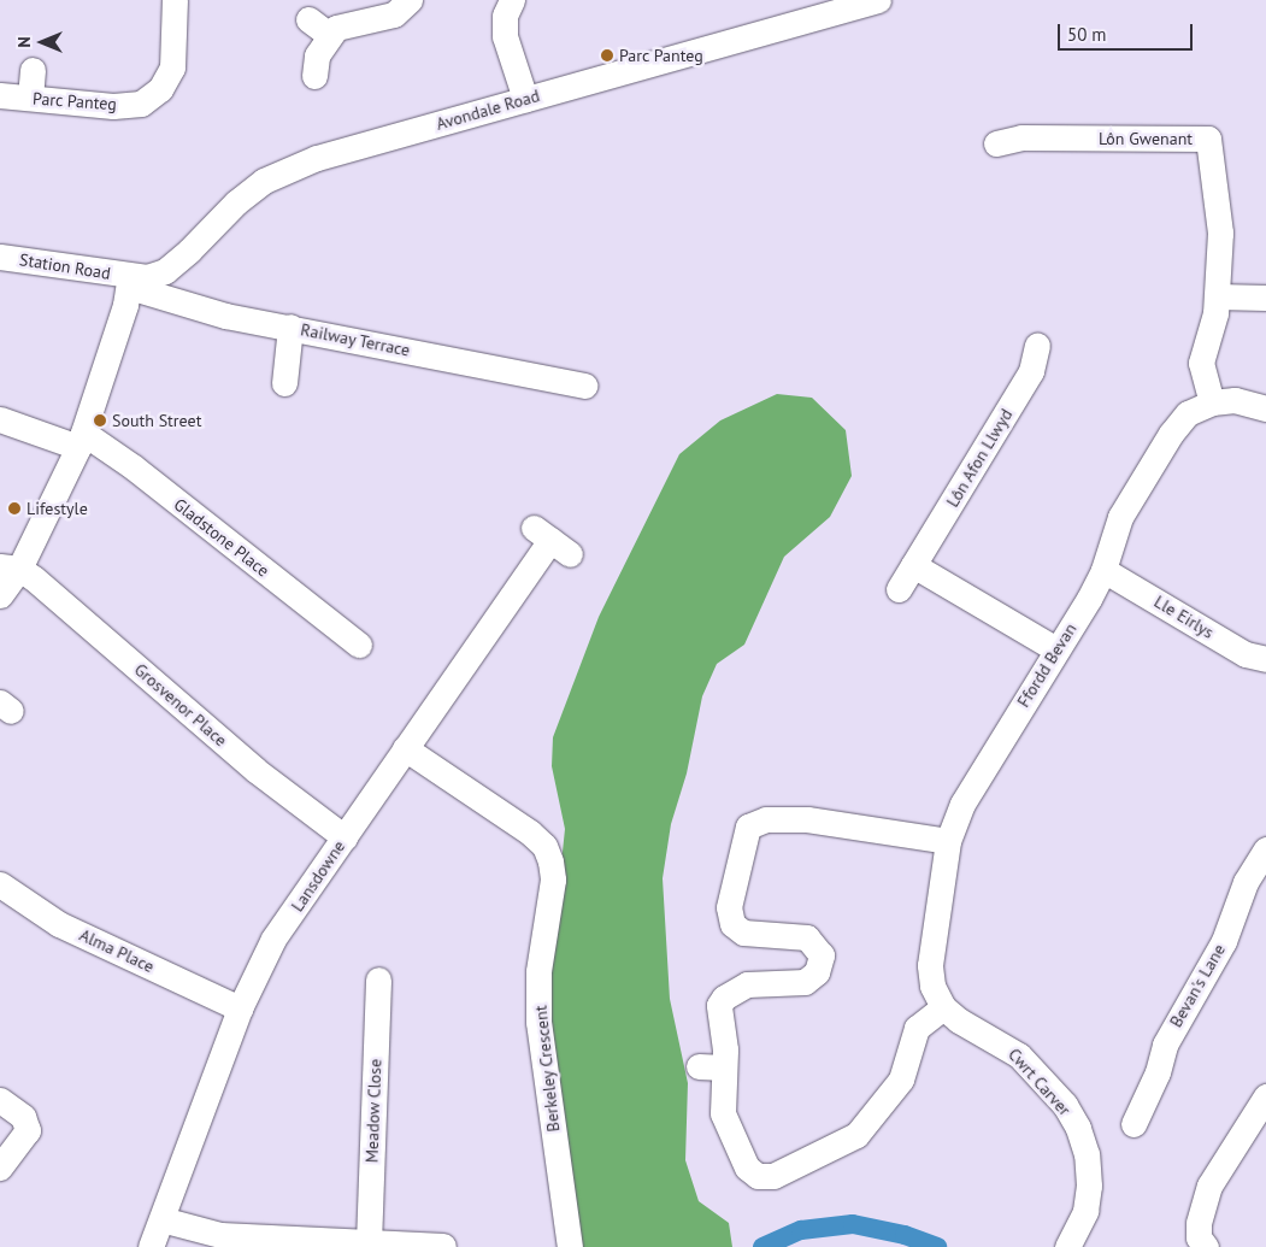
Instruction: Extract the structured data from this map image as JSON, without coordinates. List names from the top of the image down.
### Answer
{
  "streets": {
    "street": [
      "Parc Panteg",
      "Avondale Road",
      "Lôn Gwenant",
      "Station Road",
      "Railway Terrace",
      "Lôn Afon Llwyd",
      "Gladstone Place",
      "Lle Eirlys",
      "Ffordd Bevan",
      "Grosvenor Place",
      "Lansdowne",
      "Alma Place",
      "Bevan's Lane",
      "Berkeley Crescent",
      "Cwrt Carver",
      "Meadow Close"
    ]
  },
  "crossings": [
    ["Avondale Road", "Station Road"],
    ["Avondale Road", "Railway Terrace"],
    ["Lôn Gwenant", "Ffordd Bevan"],
    ["Station Road", "Railway Terrace"],
    ["Lle Eirlys", "Ffordd Bevan"],
    ["Ffordd Bevan", "Cwrt Carver"],
    ["Grosvenor Place", "Lansdowne"],
    ["Lansdowne", "Alma Place"],
    ["Lansdowne", "Berkeley Crescent"]
  ],
  "places": ["Parc Panteg", "South Street", "Lifestyle"],
  "scale_bar": "50 m",
  "north": "left"
}
